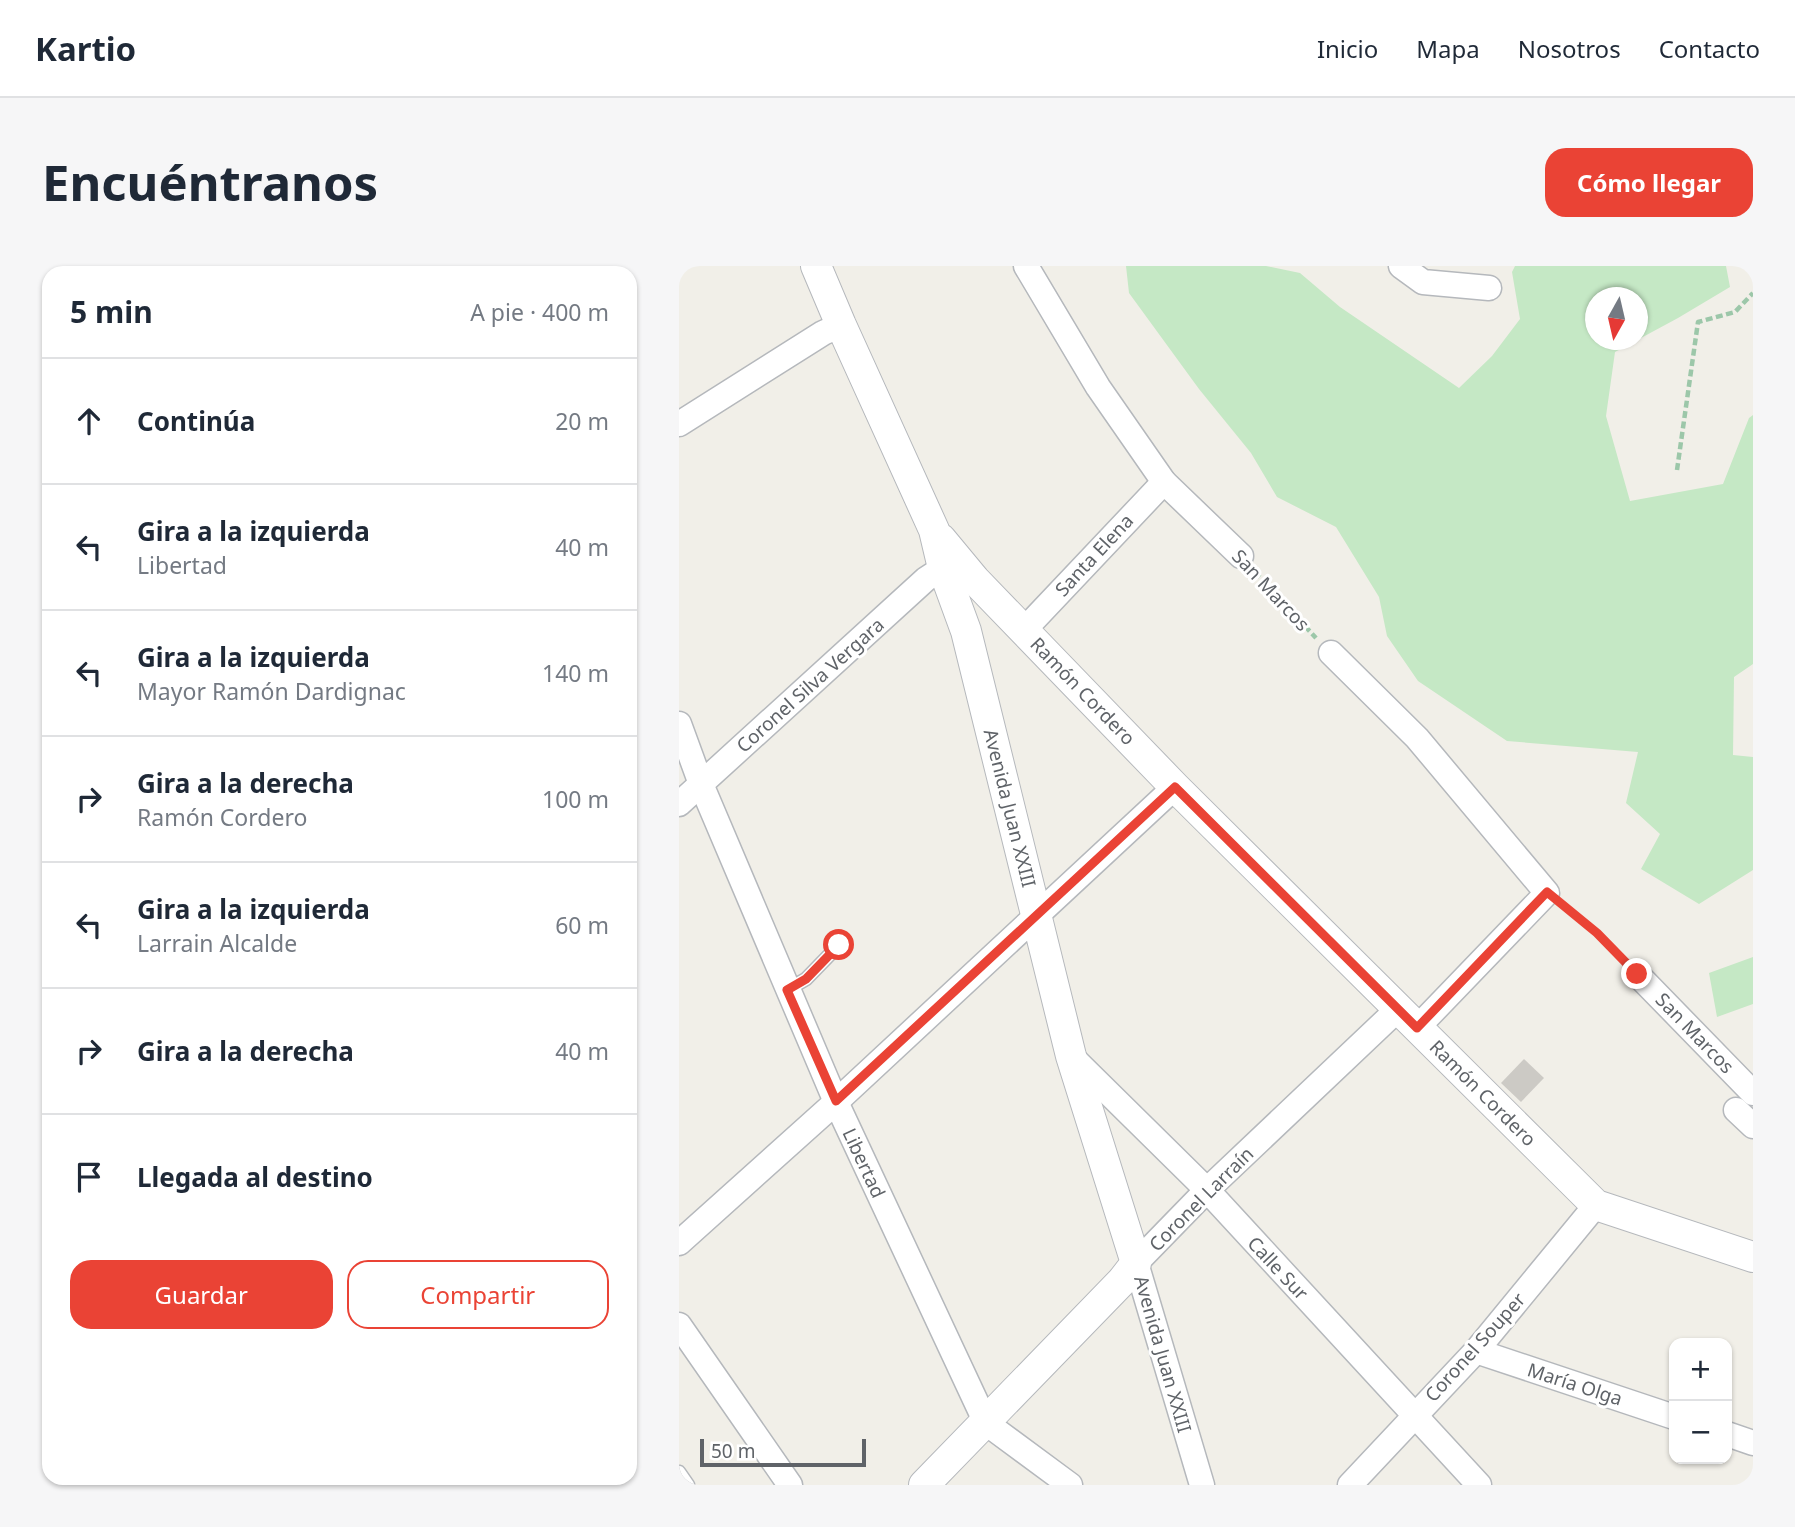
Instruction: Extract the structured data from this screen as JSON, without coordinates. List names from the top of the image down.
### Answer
{
  "streets": {
    "street": [
      "Santa Elena",
      "San Marcos",
      "Coronel Silva Vergara",
      "Ramón Cordero",
      "Avenida Juan XXIII",
      "Libertad",
      "Coronel Larraín",
      "Calle Sur",
      "Coronel Souper",
      "María Olga"
    ]
  },
  "crossings": [
    ["Santa Elena", "San Marcos"],
    ["Santa Elena", "Ramón Cordero"],
    ["Coronel Silva Vergara", "Avenida Juan XXIII"],
    ["Coronel Silva Vergara", "Libertad"],
    ["Ramón Cordero", "Avenida Juan XXIII"],
    ["Ramón Cordero", "Coronel Larraín"],
    ["Ramón Cordero", "Coronel Souper"],
    ["Avenida Juan XXIII", "Coronel Larraín"],
    ["Avenida Juan XXIII", "Calle Sur"],
    ["Libertad", "Coronel Larraín"],
    ["Coronel Larraín", "Calle Sur"],
    ["Calle Sur", "Coronel Souper"],
    ["Coronel Souper", "María Olga"]
  ],
  "scale_bar": "50 m",
  "north": "bottom",
  "page": {
    "header": "Kartio",
    "nav": [
      "Inicio",
      "Mapa",
      "Nosotros",
      "Contacto"
    ],
    "buttons": [
      "Cómo llegar",
      ["Guardar", "Compartir"]
    ],
    "title": "Encuéntranos",
    "heading": ["5 min", "A pie · 400 m"],
    "list": [
      ["Continúa", "20 m"],
      ["Gira a la izquierda", "Libertad", "40 m"],
      ["Gira a la izquierda", "Mayor Ramón Dardignac", "140 m"],
      ["Gira a la derecha", "Ramón Cordero", "100 m"],
      ["Gira a la izquierda", "Larrain Alcalde", "60 m"],
      ["Gira a la derecha", "40 m"],
      "Llegada al destino"
    ],
    "map_buttons": ["+", "−"],
    "scale": "50 m"
  }
}
